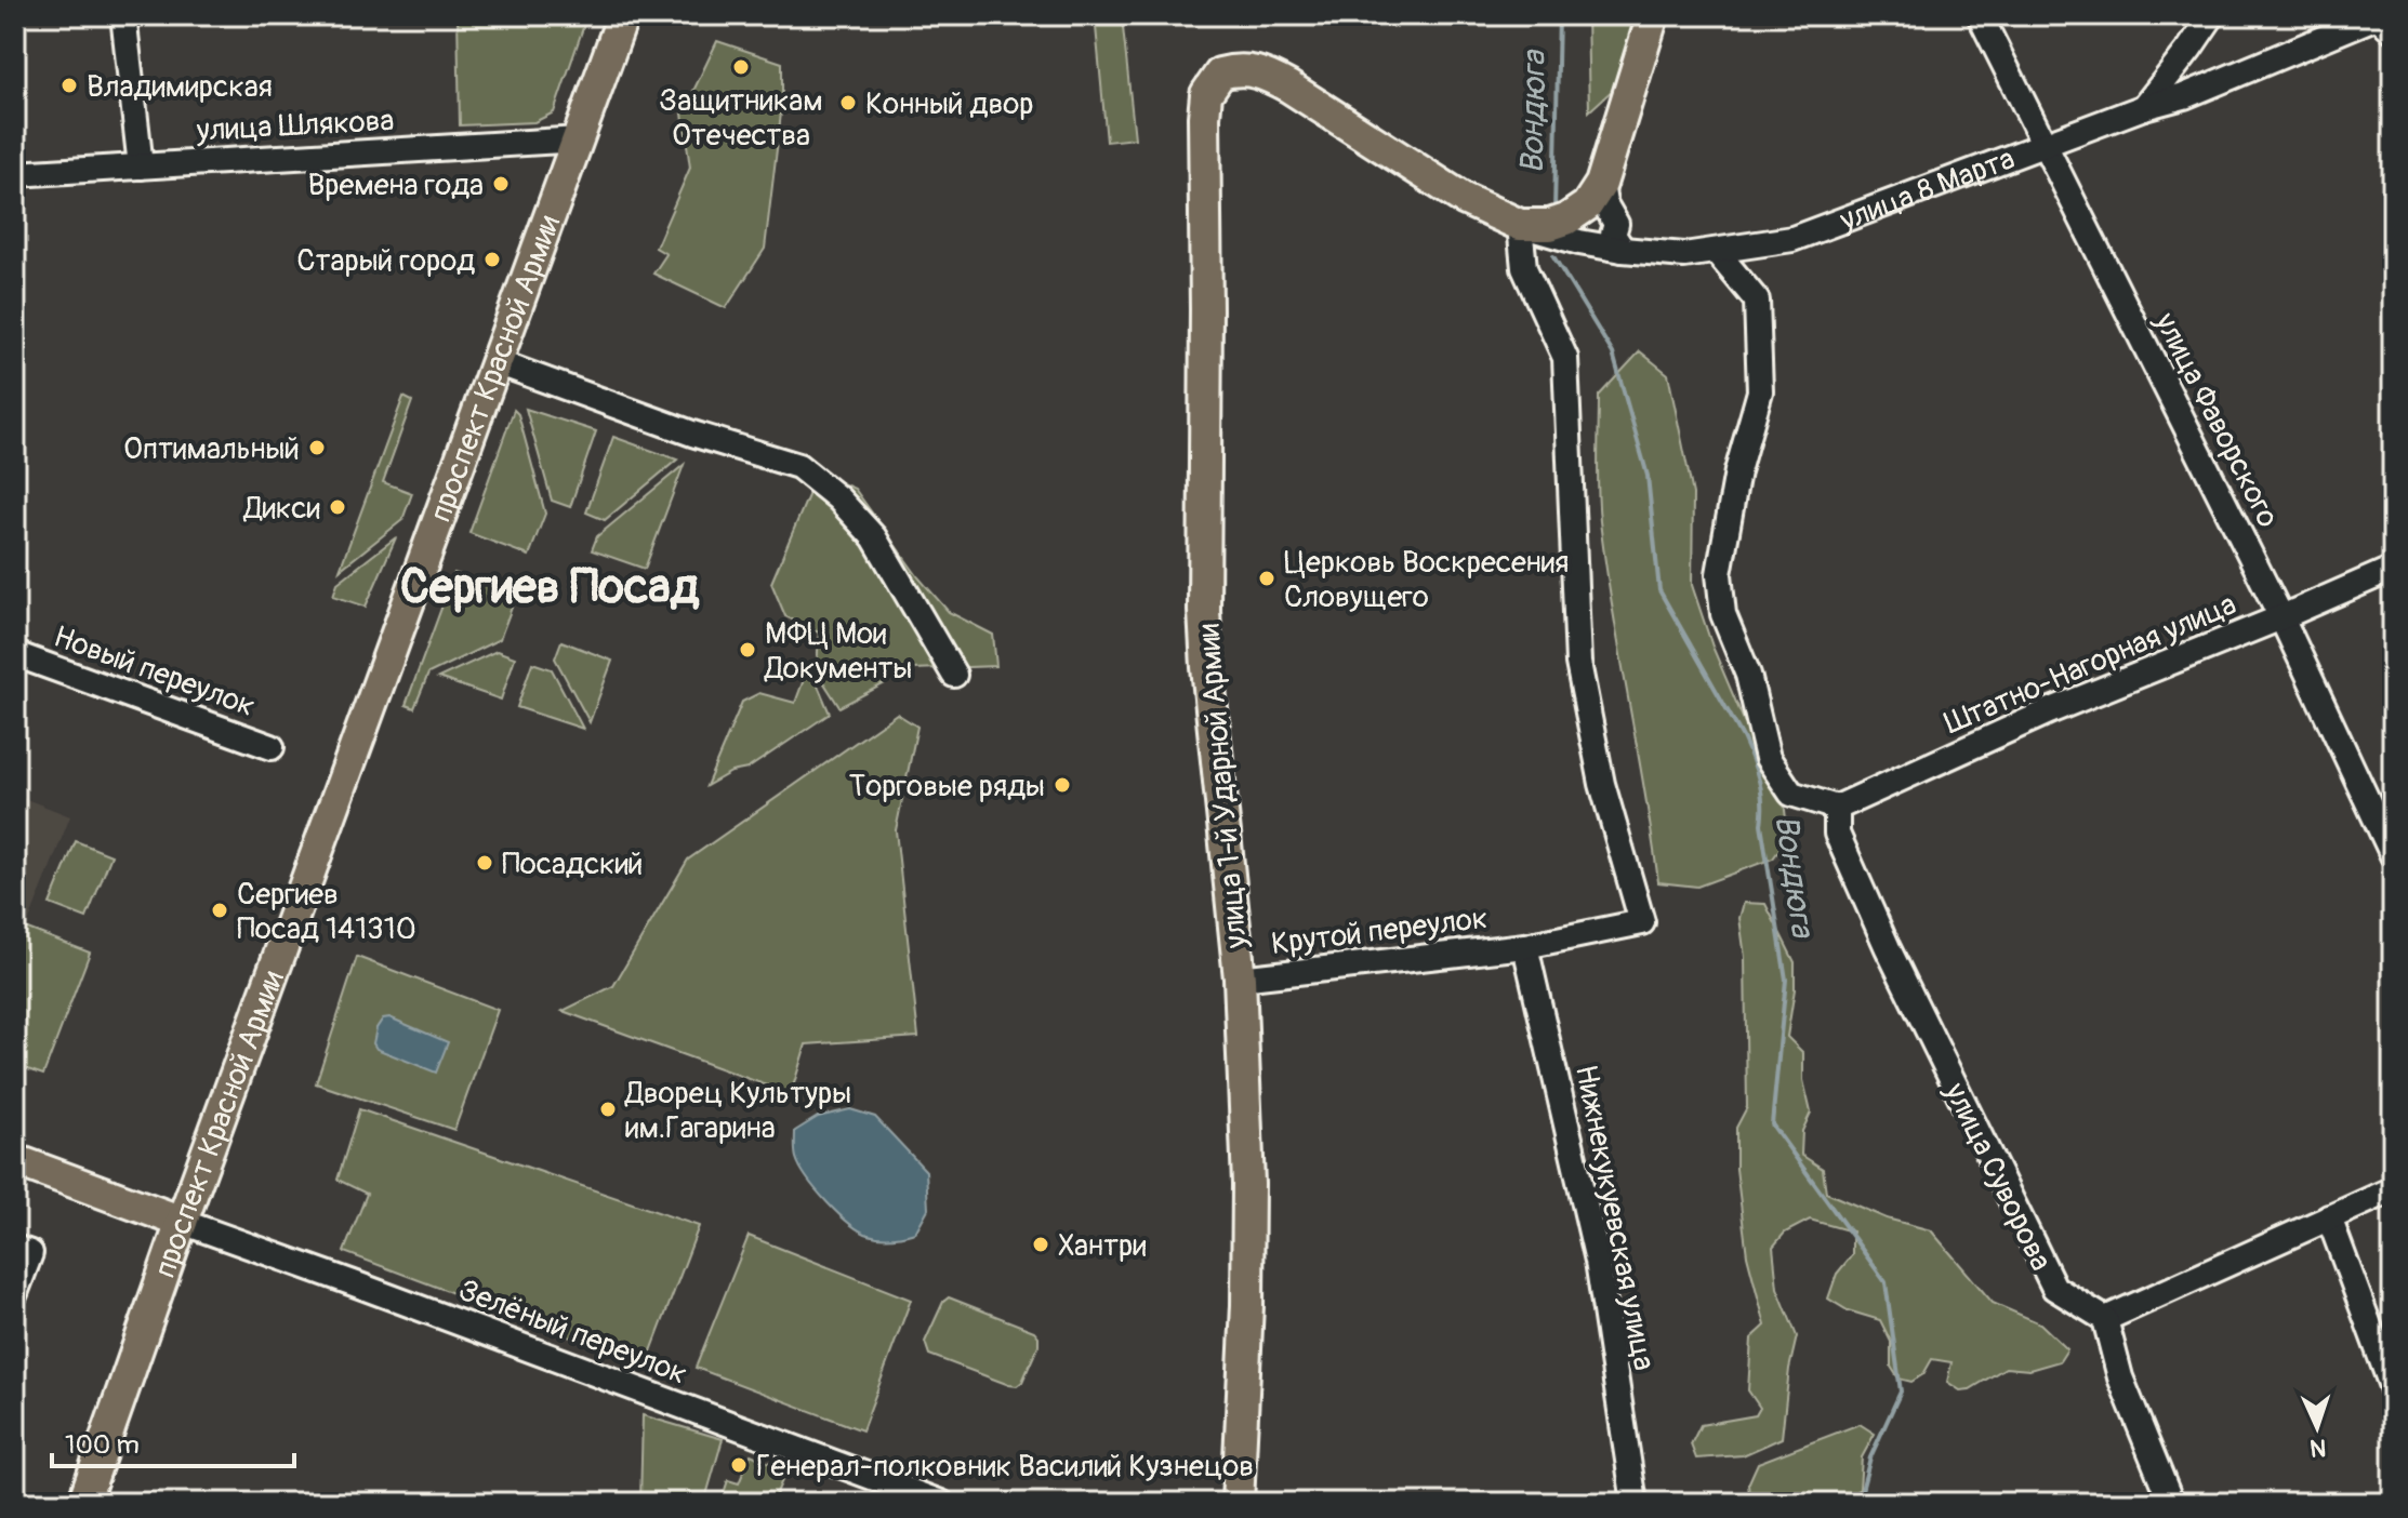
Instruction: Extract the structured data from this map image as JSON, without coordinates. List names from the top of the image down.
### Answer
{
  "streets": {
    "main road": ["улица 8 Марта", "проспект Красной Армии", "улица 1-й Ударной Армии"],
    "street": [
      "улица Шлякова",
      "улица Фаворского",
      "Штатно-Нагорная улица",
      "Новый переулок",
      "Крутой переулок",
      "улица Суворова",
      "Нижнекукуевская улица",
      "Зелёный переулок"
    ]
  },
  "crossings": [
    ["улица Шлякова", "проспект Красной Армии"],
    ["улица 8 Марта", "улица Фаворского"],
    ["улица 8 Марта", "улица 1-й Ударной Армии"],
    ["улица 8 Марта", "Крутой переулок"],
    ["проспект Красной Армии", "Зелёный переулок"],
    ["улица Фаворского", "Штатно-Нагорная улица"],
    ["Штатно-Нагорная улица", "улица Суворова"],
    ["улица 1-й Ударной Армии", "Крутой переулок"],
    ["Крутой переулок", "Нижнекукуевская улица"]
  ],
  "districts": ["Сергиев Посад"],
  "water": ["Вондюга"],
  "places": [
    "Защитникам Отечества",
    "Владимирская",
    "Конный двор",
    "Времена года",
    "Старый город",
    "Оптимальный",
    "Дикси",
    "Церковь Воскресения Словущего",
    "МФЦ Мои Документы",
    "Торговые ряды",
    "Посадский",
    "Сергиев Посад 141310",
    "Дворец Культуры им.Гагарина",
    "Хантри",
    "Генерал-полковник Василий Кузнецов"
  ],
  "scale_bar": "100 m",
  "north": "bottom"
}
